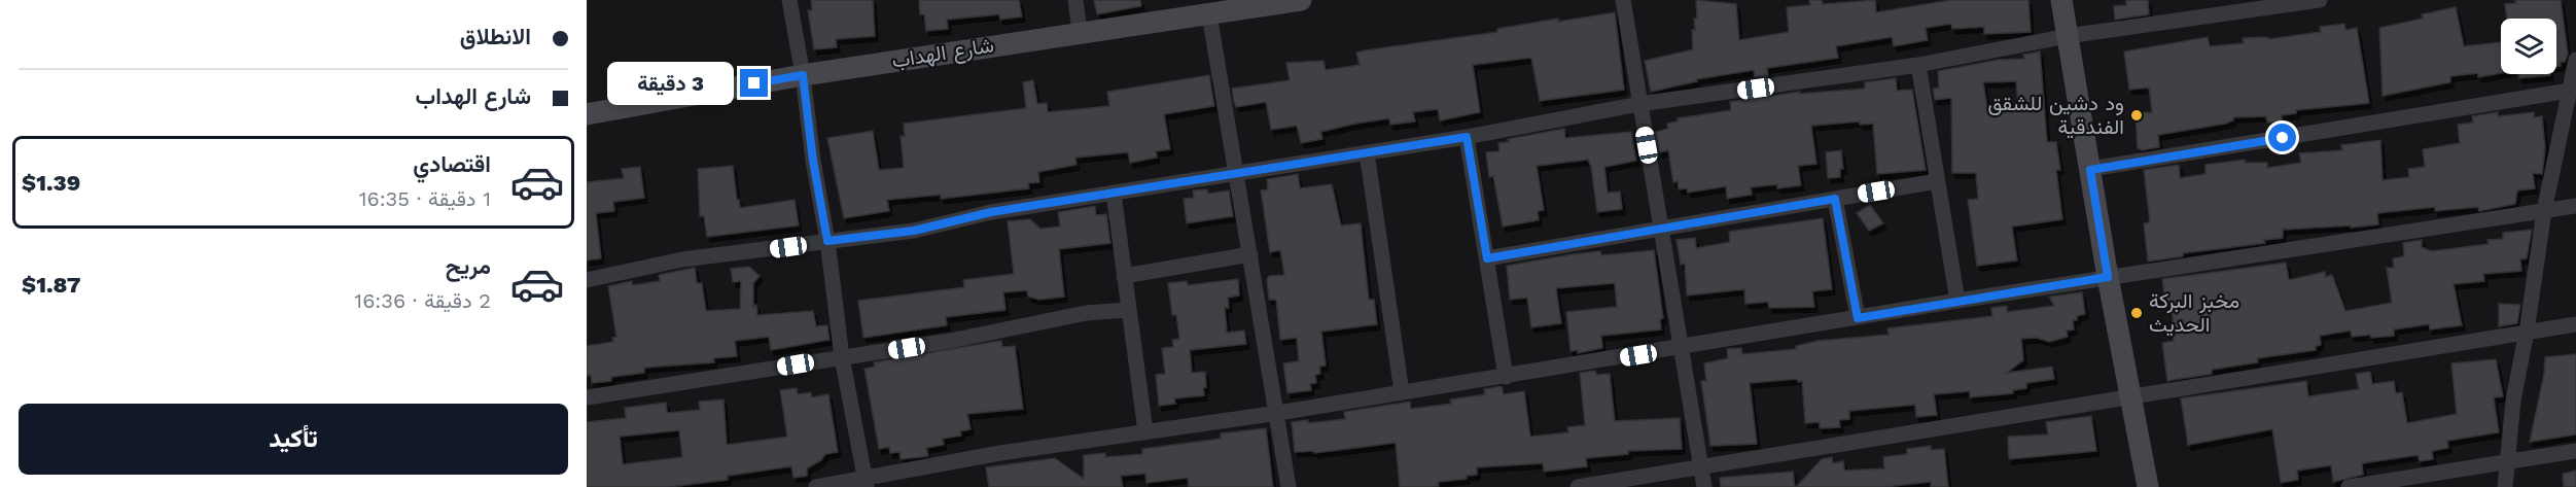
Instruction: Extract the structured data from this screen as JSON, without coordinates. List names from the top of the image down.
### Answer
{
  "streets": {
    "street": ["شارع الهداب"]
  },
  "places": ["ود دشين للشقق الفندقية", "مخبز البركة الحديث"],
  "page": {
    "banner": ["الانطلاق", "شارع الهداب"],
    "bubble": "3 دقيقة",
    "list": [
      {
        "name": "اقتصادي",
        "note": "1 دقيقة · 16:35",
        "value": "$1.39"
      },
      {
        "name": "مريح",
        "note": "2 دقيقة · 16:36",
        "value": "$1.87"
      }
    ],
    "buttons": "تأكيد"
  }
}
